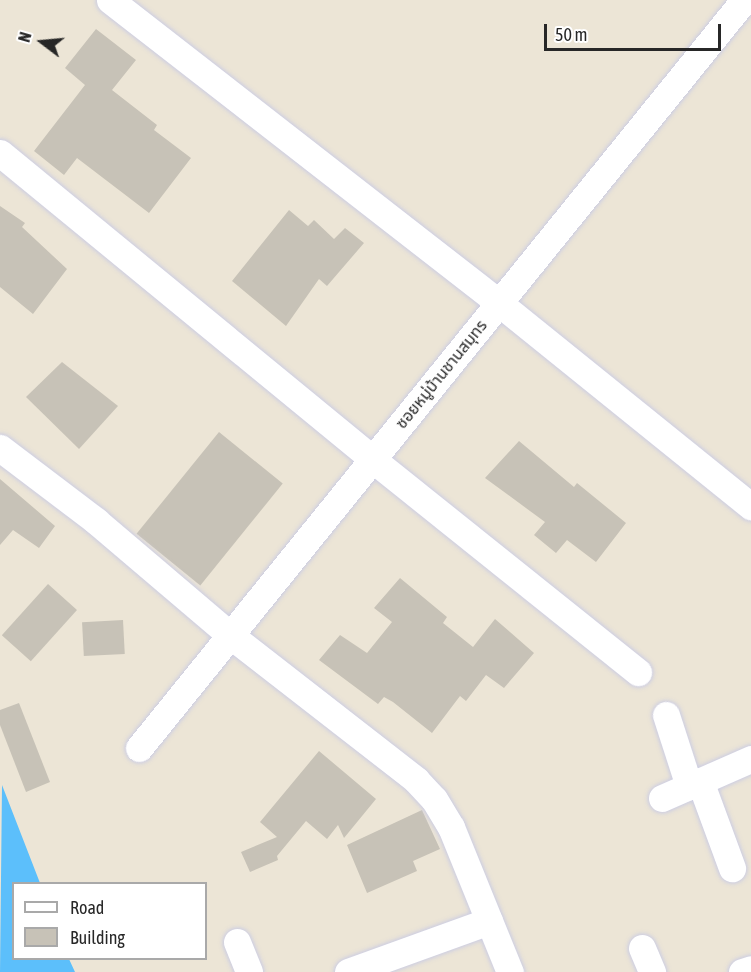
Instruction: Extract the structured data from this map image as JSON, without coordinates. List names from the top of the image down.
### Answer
{
  "streets": {
    "street": ["ซอยหมู่บ้านชานสมุทร"]
  },
  "legend": ["Road", "Building"],
  "scale_bar": "50 m",
  "north": "left"
}
